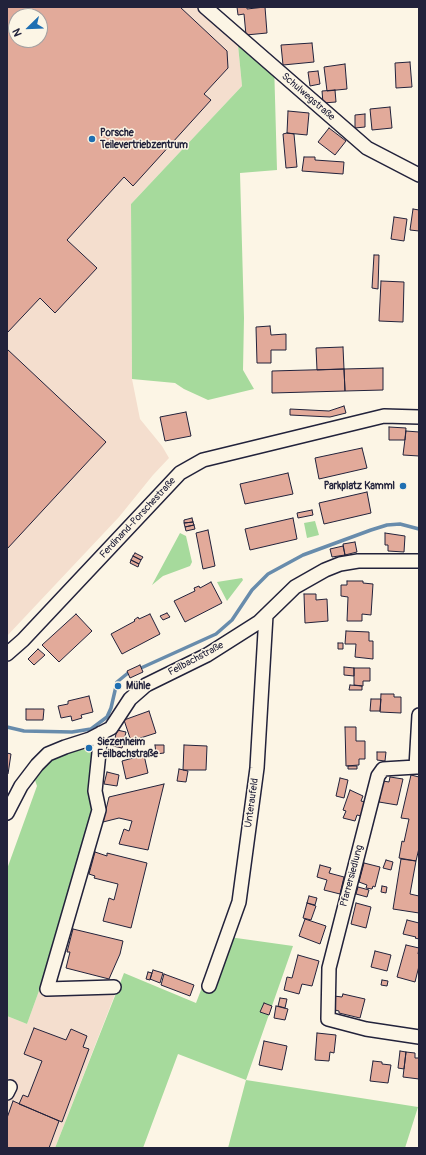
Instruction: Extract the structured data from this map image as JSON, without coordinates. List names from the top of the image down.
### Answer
{
  "streets": {
    "street": [
      "Schulwegstraße",
      "Ferdinand-Porschestraße",
      "Feilbachstraße",
      "Unteraufeld",
      "Pfarrersiedlung"
    ]
  },
  "crossings": [
    ["Feilbachstraße", "Unteraufeld"]
  ],
  "places": [
    "Porsche Teilevertriebzentrum",
    "Parkplatz Kamml",
    "Mühle",
    "Siezenheim Feilbachstraße"
  ],
  "north": "bottom left"
}
